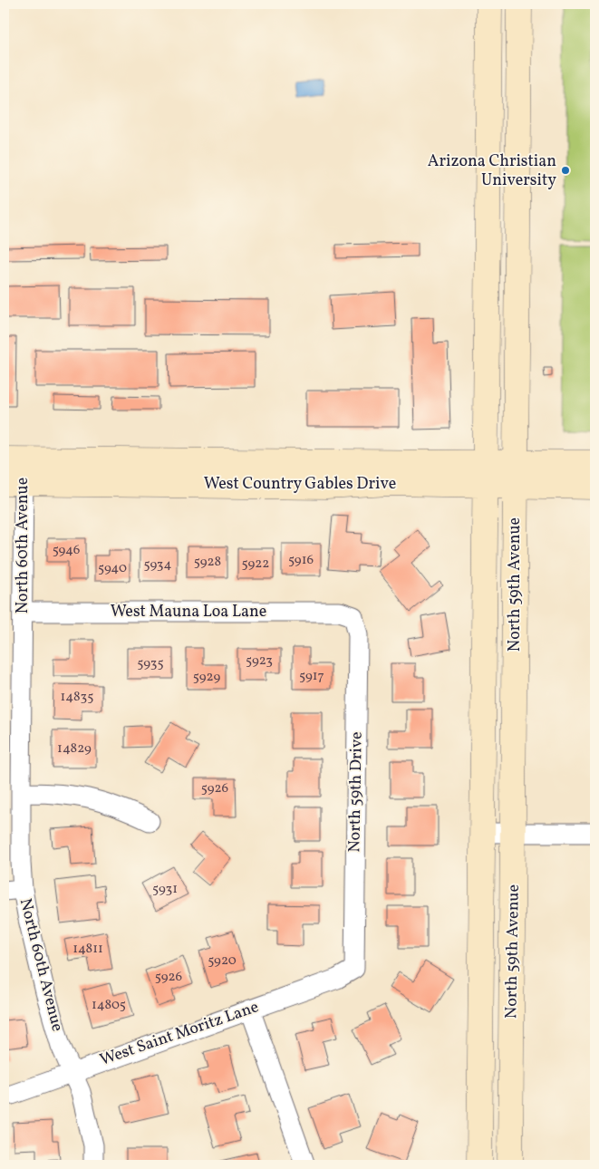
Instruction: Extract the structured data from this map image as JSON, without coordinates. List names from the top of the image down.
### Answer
{
  "streets": {
    "main road": ["West Country Gables Drive", "North 59th Avenue"],
    "street": [
      "North 60th Avenue",
      "West Mauna Loa Lane",
      "North 59th Drive",
      "West Saint Moritz Lane"
    ]
  },
  "crossings": [
    ["West Country Gables Drive", "North 60th Avenue"],
    ["West Country Gables Drive", "North 59th Avenue"],
    ["North 60th Avenue", "West Mauna Loa Lane"],
    ["North 60th Avenue", "West Saint Moritz Lane"],
    ["West Mauna Loa Lane", "North 59th Drive"],
    ["North 59th Drive", "West Saint Moritz Lane"]
  ],
  "places": ["Arizona Christian University"],
  "house_numbers": [
    "5946",
    "5916",
    "5928",
    "5922",
    "5934",
    "5940",
    "5923",
    "5935",
    "5917",
    "5929",
    "14835",
    "14829",
    "5926",
    "5931",
    "14811",
    "5920",
    "5926",
    "14805"
  ]
}
